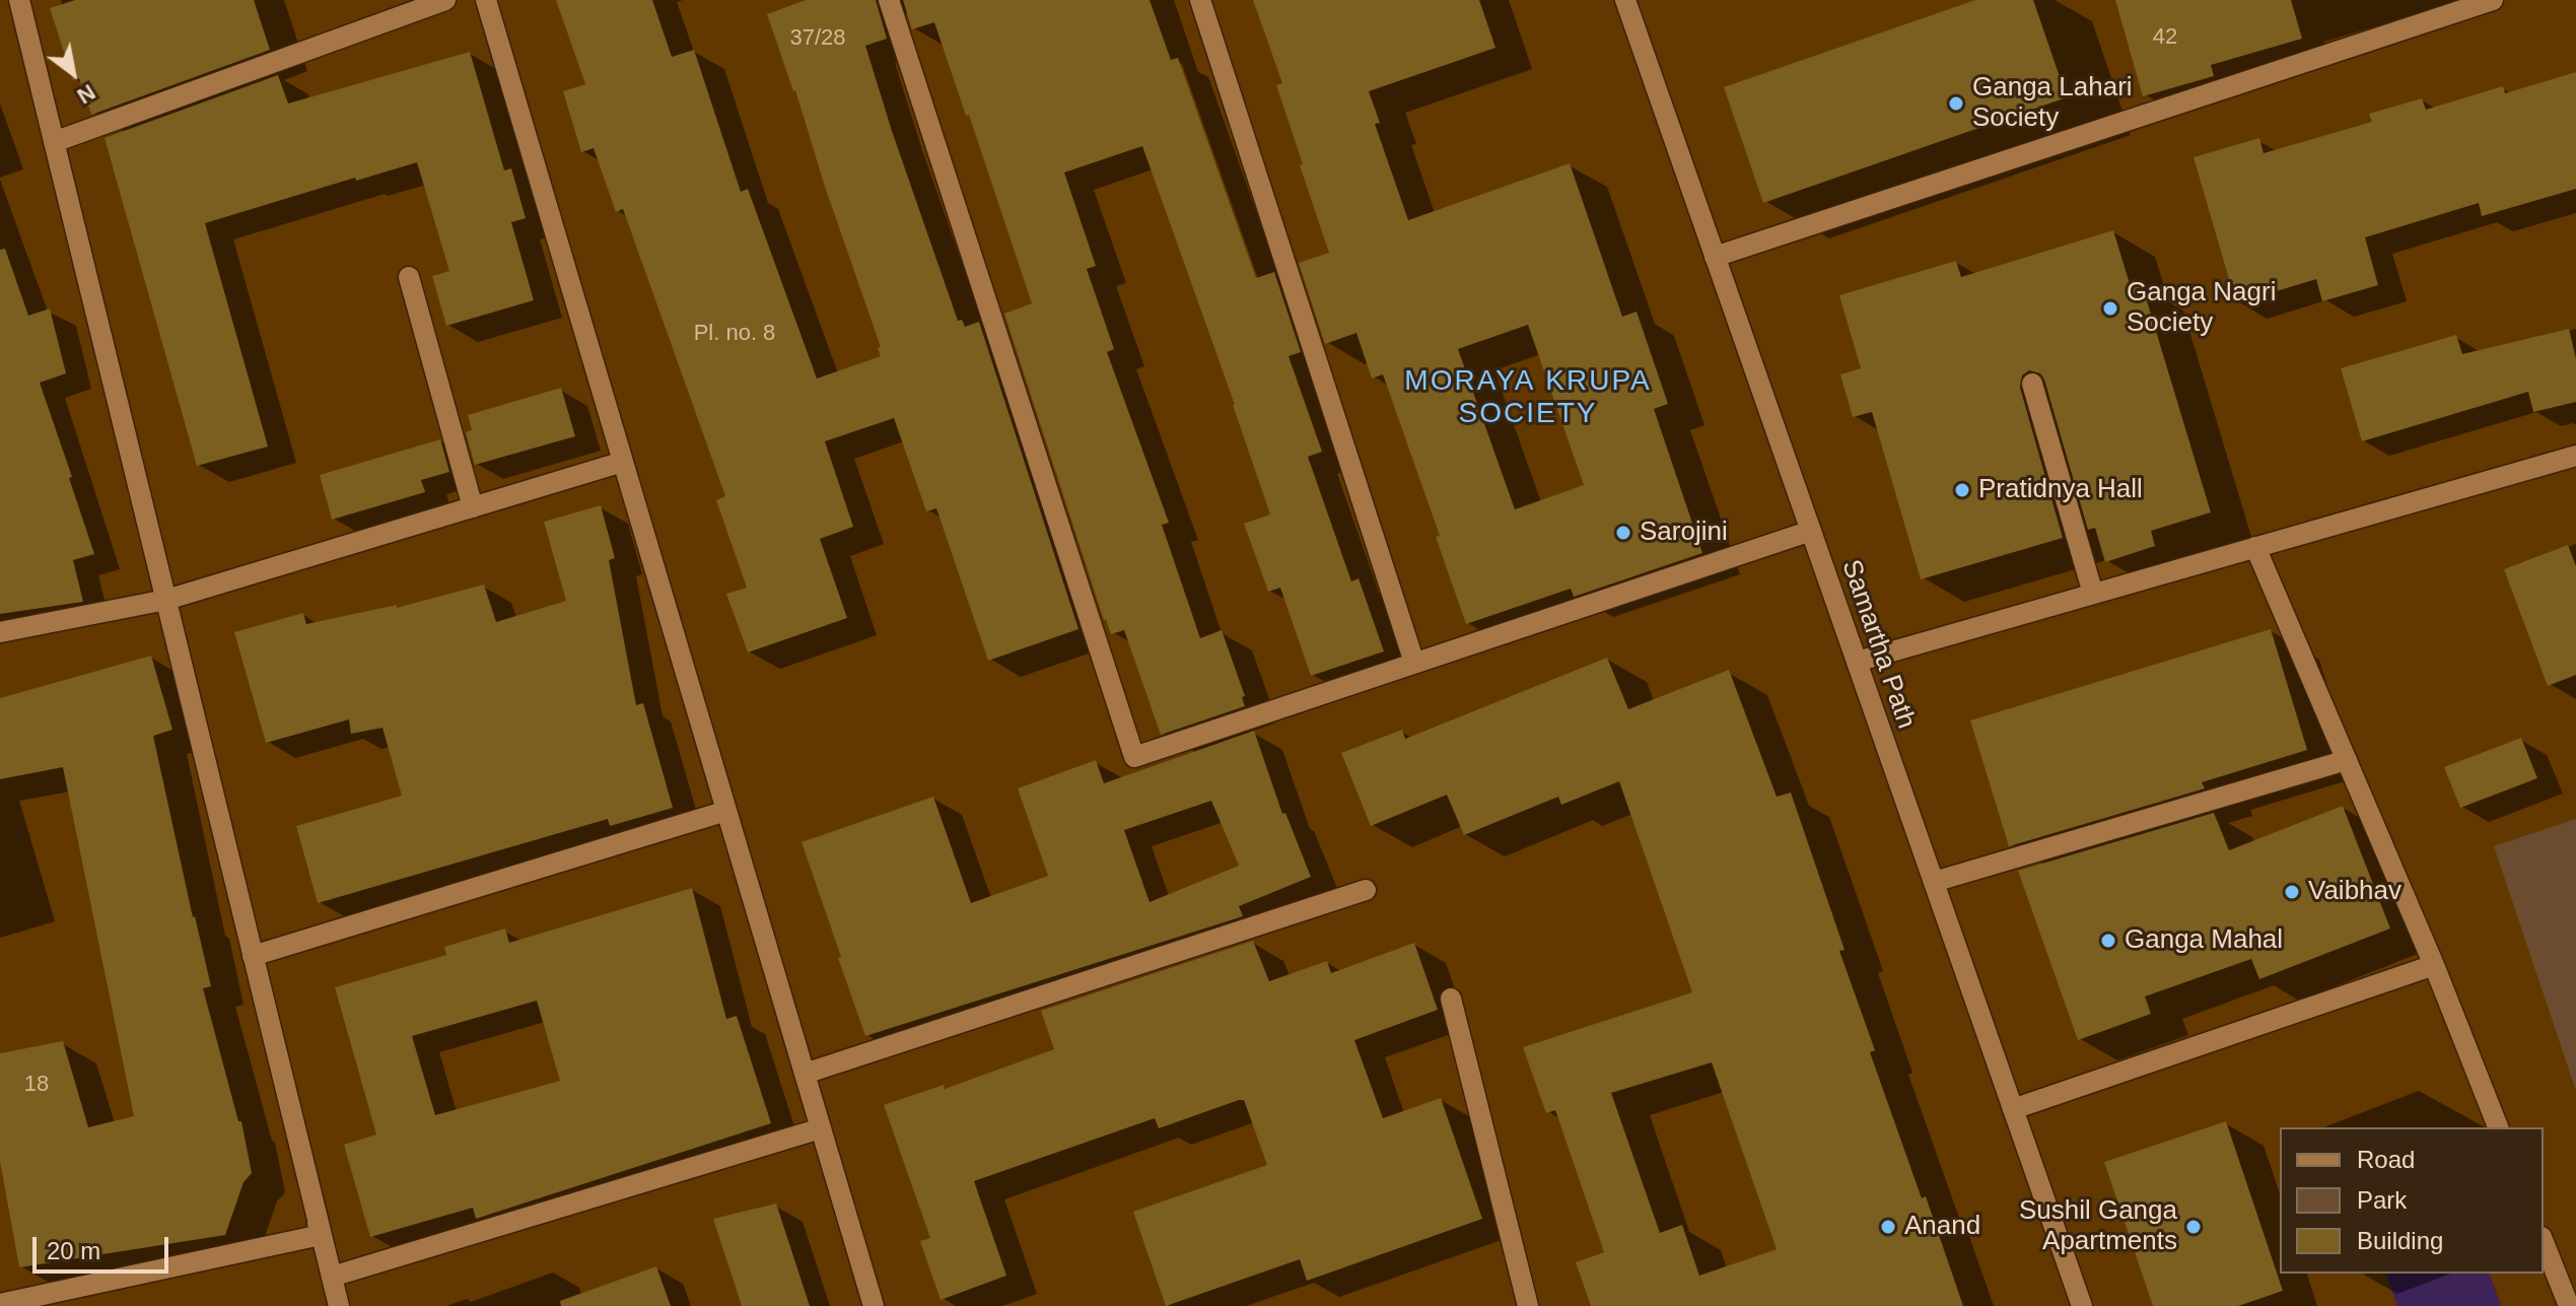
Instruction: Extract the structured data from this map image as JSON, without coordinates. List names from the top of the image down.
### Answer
{
  "streets": {
    "street": ["Samartha Path"]
  },
  "districts": ["MORAYA KRUPA SOCIETY"],
  "places": [
    "Ganga Lahari Society",
    "Ganga Nagri Society",
    "Pratidnya Hall",
    "Sarojini",
    "Vaibhav",
    "Ganga Mahal",
    "Anand",
    "Sushil Ganga Apartments"
  ],
  "house_numbers": [
    "42",
    "37/28",
    "Pl. no. 8",
    "18"
  ],
  "legend": ["Road", "Park", "Building"],
  "scale_bar": "20 m",
  "north": "bottom right"
}
